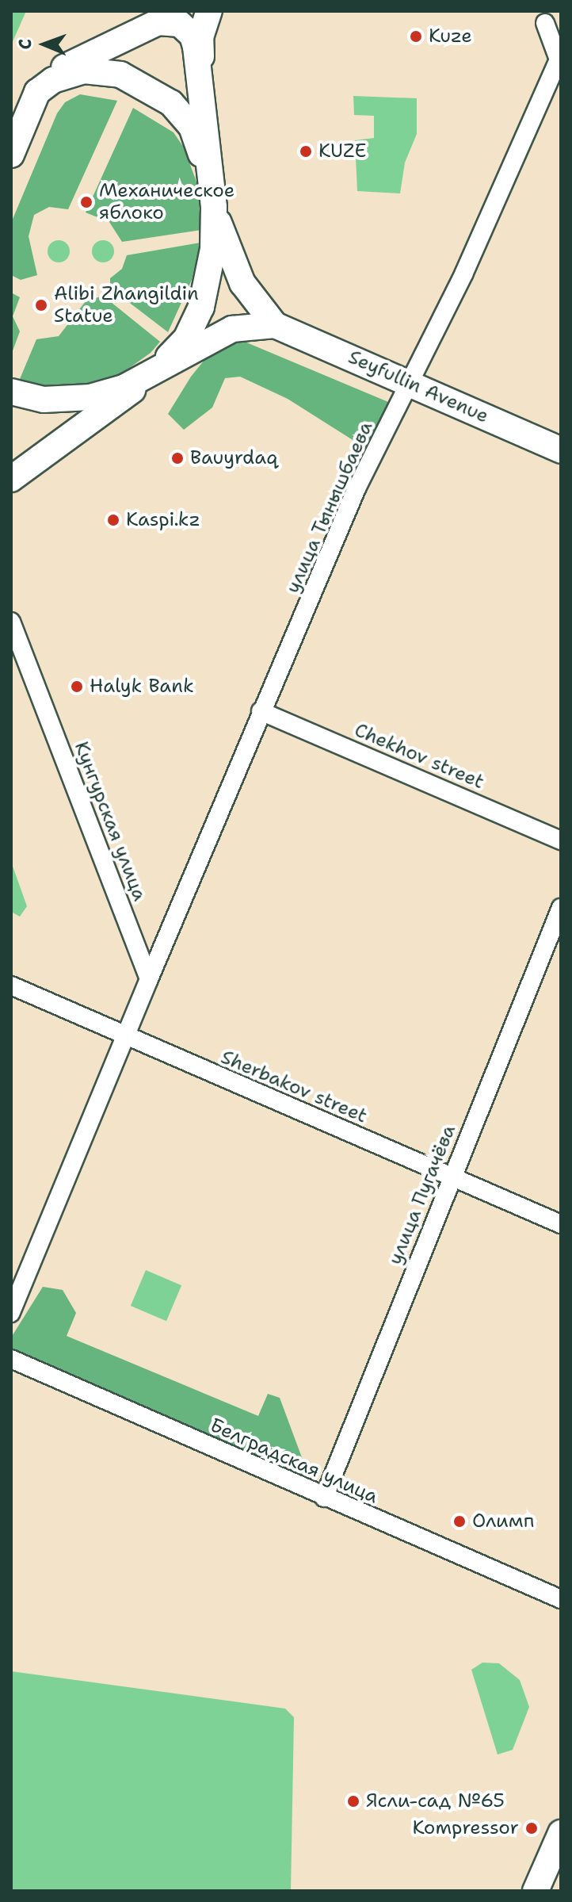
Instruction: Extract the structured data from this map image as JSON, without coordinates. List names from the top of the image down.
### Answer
{
  "streets": {
    "main road": ["Seyfullin Avenue"],
    "street": [
      "улица Тынышбаева",
      "Chekhov street",
      "Кунгурская улица",
      "Sherbakov street",
      "улица Пугачёва",
      "Белградская улица"
    ]
  },
  "crossings": [
    ["Seyfullin Avenue", "улица Тынышбаева"],
    ["улица Тынышбаева", "Chekhov street"],
    ["улица Тынышбаева", "Кунгурская улица"],
    ["Sherbakov street", "улица Пугачёва"],
    ["улица Пугачёва", "Белградская улица"]
  ],
  "places": [
    "Kuze",
    "KUZE",
    "Механическое яблоко",
    "Alibi Zhangildin Statue",
    "Bauyrdaq",
    "Kaspi.kz",
    "Halyk Bank",
    "Олимп",
    "Ясли-сад №65",
    "Kompressor"
  ],
  "north": "left"
}
